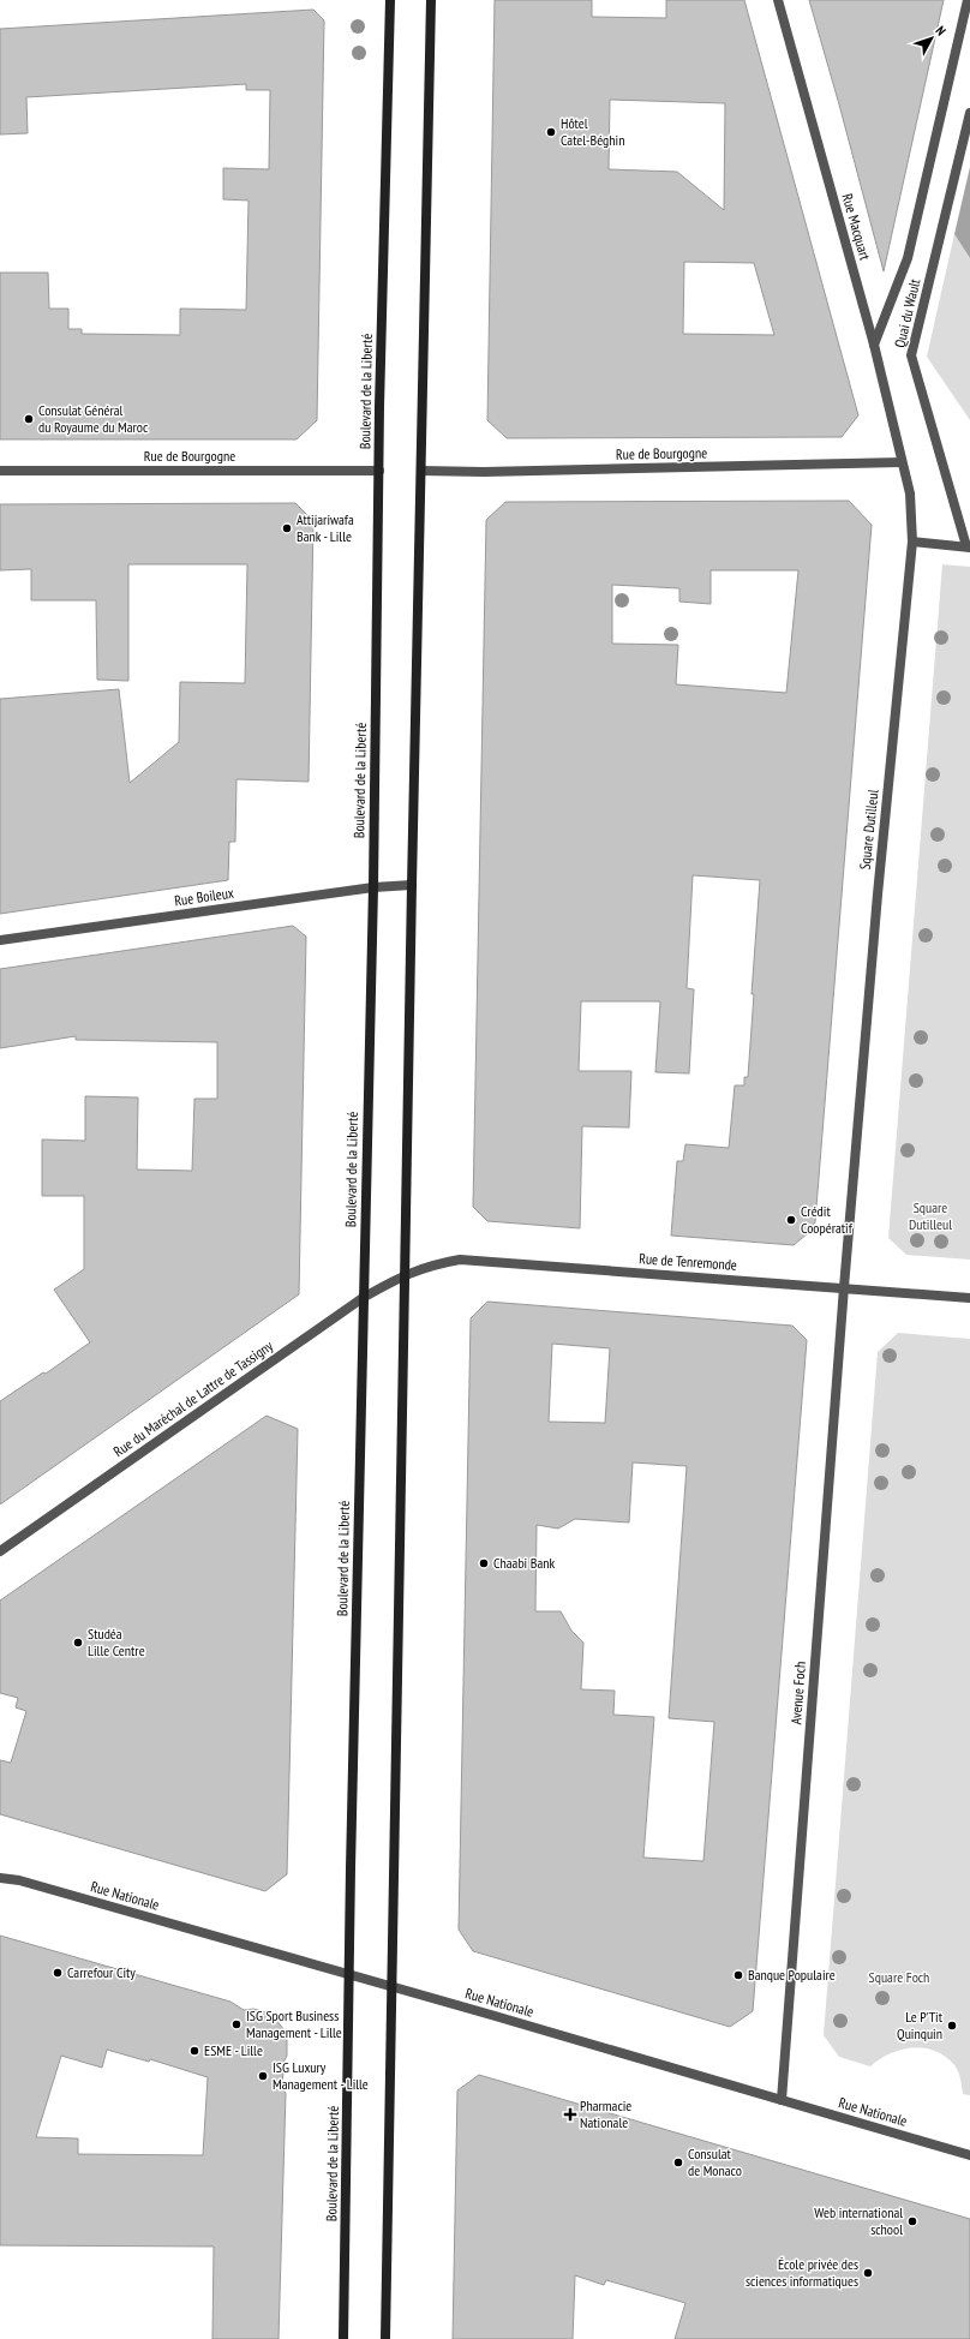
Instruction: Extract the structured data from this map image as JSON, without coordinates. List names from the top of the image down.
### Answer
{
  "streets": {
    "main road": ["Boulevard de la Liberté"],
    "street": [
      "Rue Macquart",
      "Quai du Wault",
      "Rue de Bourgogne",
      "Square Dutilleul",
      "Rue Boileux",
      "Rue de Tenremonde",
      "Rue du Maréchal de Lattre de Tassigny",
      "Avenue Foch",
      "Rue Nationale"
    ]
  },
  "crossings": [
    ["Rue Macquart", "Quai du Wault"],
    ["Rue Macquart", "Rue de Bourgogne"],
    ["Rue Macquart", "Square Dutilleul"],
    ["Quai du Wault", "Square Dutilleul"],
    ["Boulevard de la Liberté", "Rue de Bourgogne"],
    ["Boulevard de la Liberté", "Rue Boileux"],
    ["Boulevard de la Liberté", "Rue du Maréchal de Lattre de Tassigny"],
    ["Boulevard de la Liberté", "Rue Nationale"],
    ["Rue de Bourgogne", "Square Dutilleul"],
    ["Square Dutilleul", "Rue de Tenremonde"],
    ["Square Dutilleul", "Avenue Foch"],
    ["Rue de Tenremonde", "Rue du Maréchal de Lattre de Tassigny"],
    ["Rue de Tenremonde", "Avenue Foch"],
    ["Avenue Foch", "Rue Nationale"]
  ],
  "parks": ["Square Dutilleul", "Square Foch"],
  "places": {
    "other": [
      "Hôtel Catel-Béghin",
      "Consulat Général du Royaume du Maroc",
      "Attijariwafa Bank - Lille",
      "Crédit Coopératif",
      "Chaabi Bank",
      "Studéa Lille Centre",
      "Carrefour City",
      "Banque Populaire",
      "ISG Sport Business Management - Lille",
      "Le P'Tit Quinquin",
      "ESME - Lille",
      "ISG Luxury Management - Lille",
      "Consulat de Monaco",
      "Web international school",
      "École privée des sciences informatiques"
    ],
    "health": ["Pharmacie Nationale"]
  },
  "north": "top right"
}
